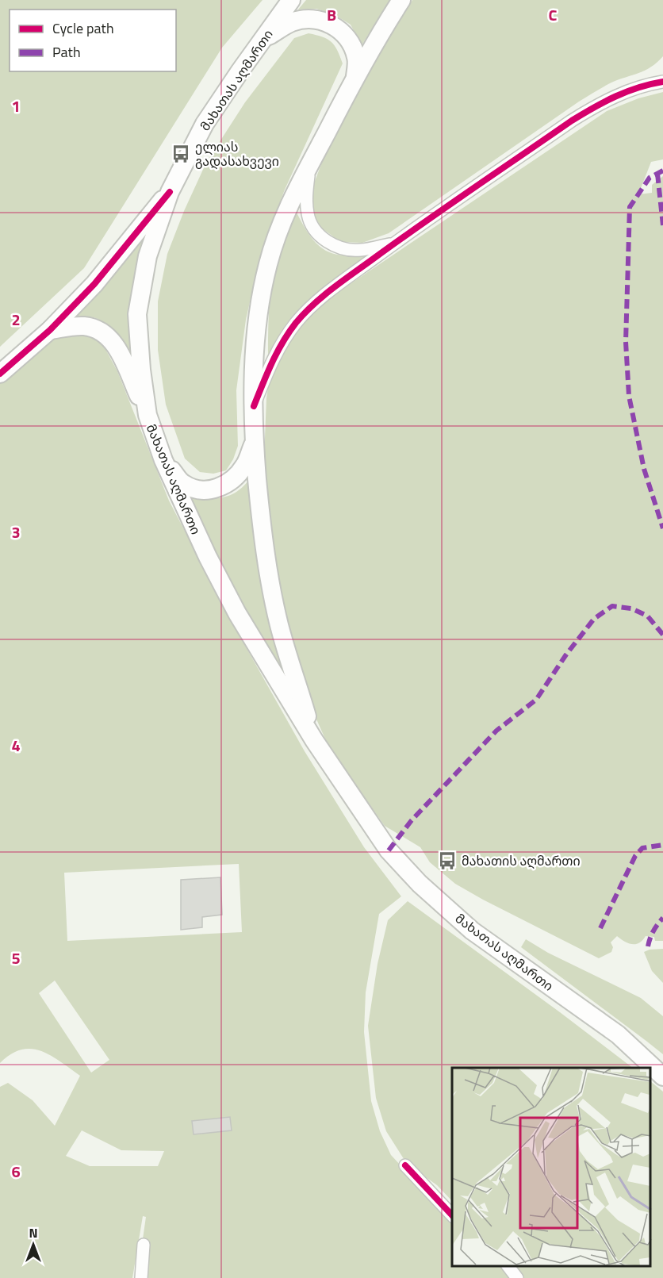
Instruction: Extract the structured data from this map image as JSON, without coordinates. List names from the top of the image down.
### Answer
{
  "streets": {
    "main road": ["მახათას აღმართი"]
  },
  "places": {
    "bus stop": ["ელიას გადასახვევი", "მახათის აღმართი"]
  },
  "legend": ["Cycle path", "Path"],
  "north": "top",
  "grid": {
    "columns": ["B", "C"],
    "rows": [
      "1",
      "2",
      "3",
      "4",
      "5",
      "6"
    ]
  }
}
